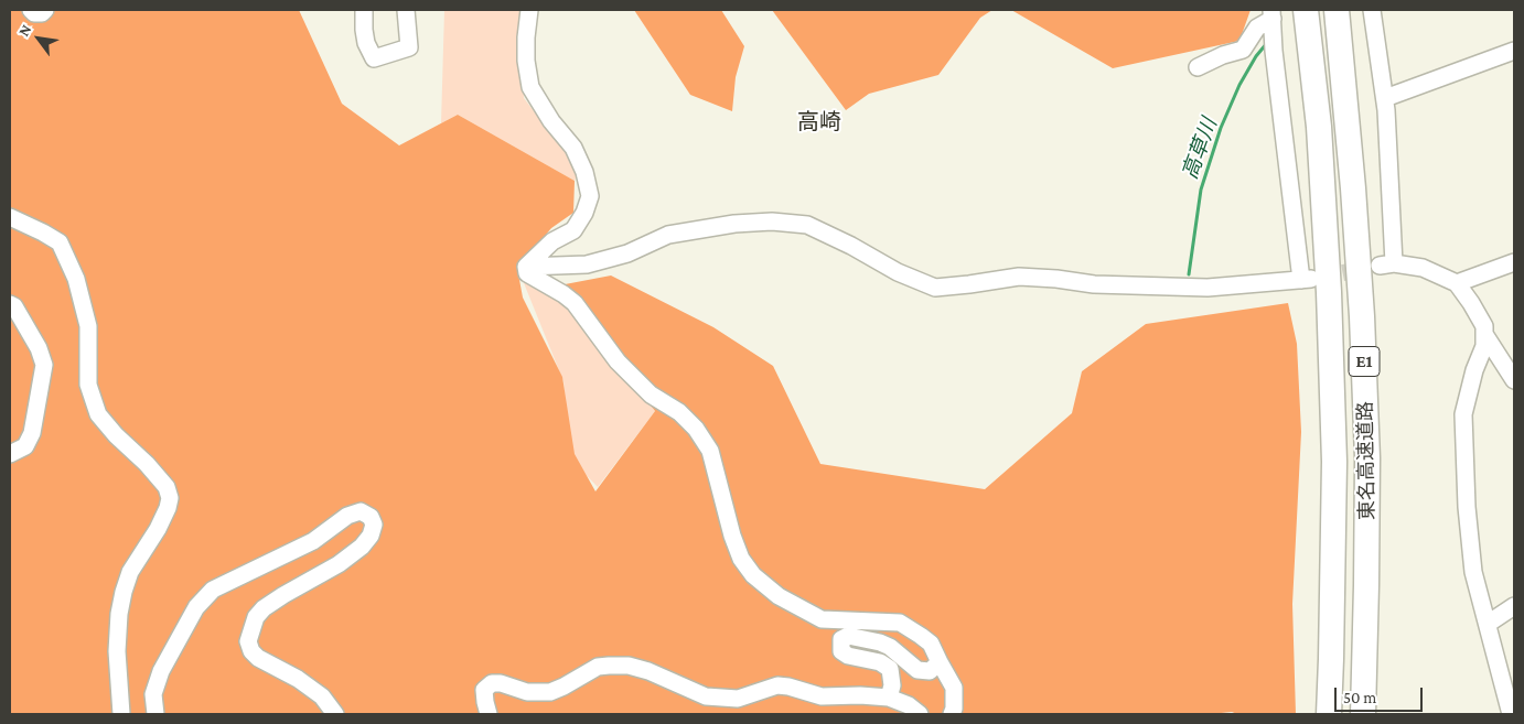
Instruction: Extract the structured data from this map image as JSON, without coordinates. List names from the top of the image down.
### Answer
{
  "streets": {
    "highway": ["E1", "東名高速道路"]
  },
  "districts": ["高崎"],
  "water": ["高草川"],
  "scale_bar": "50 m",
  "north": "top left"
}
